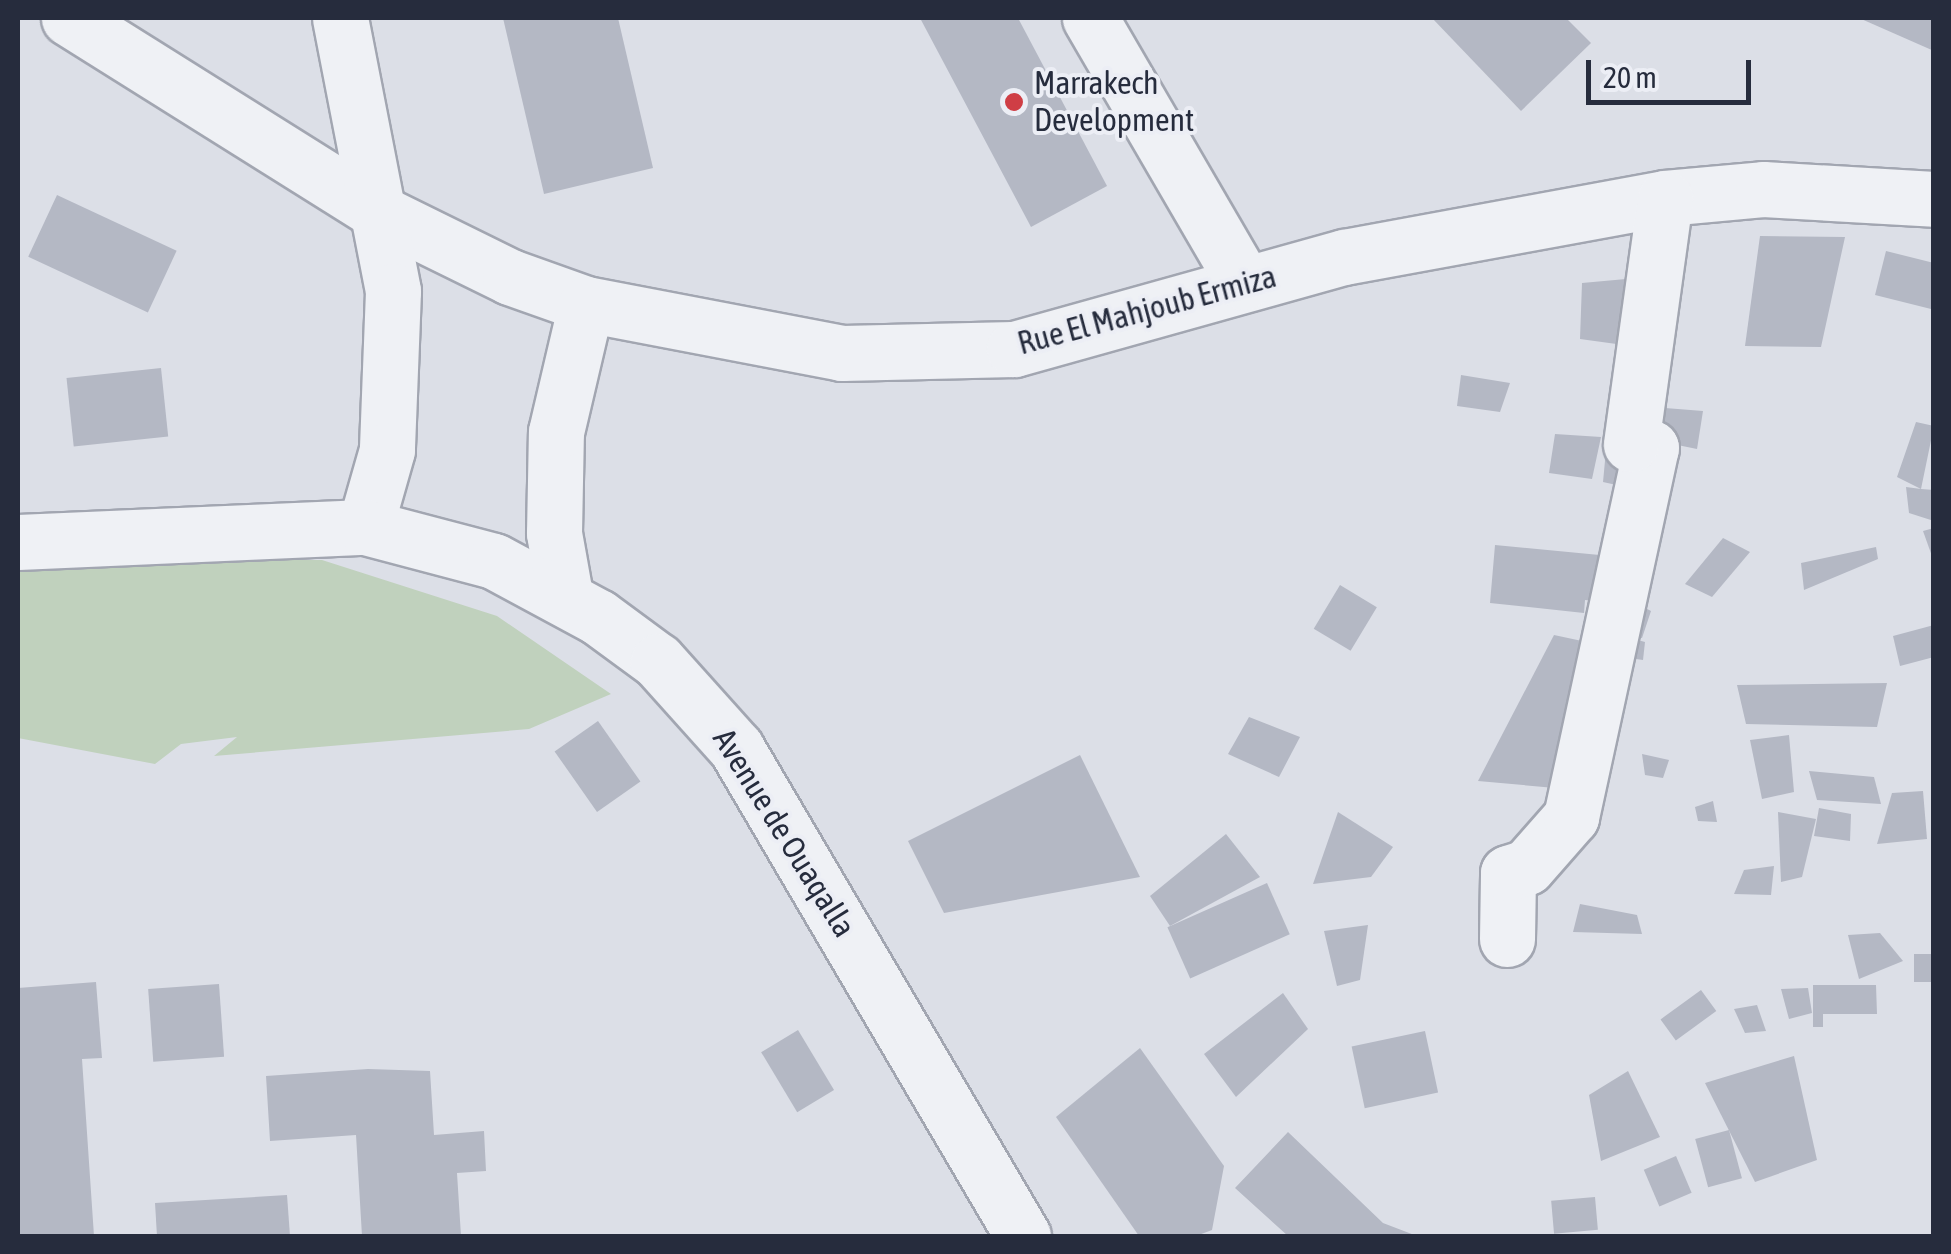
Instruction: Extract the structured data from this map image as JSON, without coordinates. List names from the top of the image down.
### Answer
{
  "streets": {
    "street": ["Rue El Mahjoub Ermiza", "Avenue de Ouaqalla"]
  },
  "places": ["Marrakech Development"],
  "scale_bar": "20 m"
}
